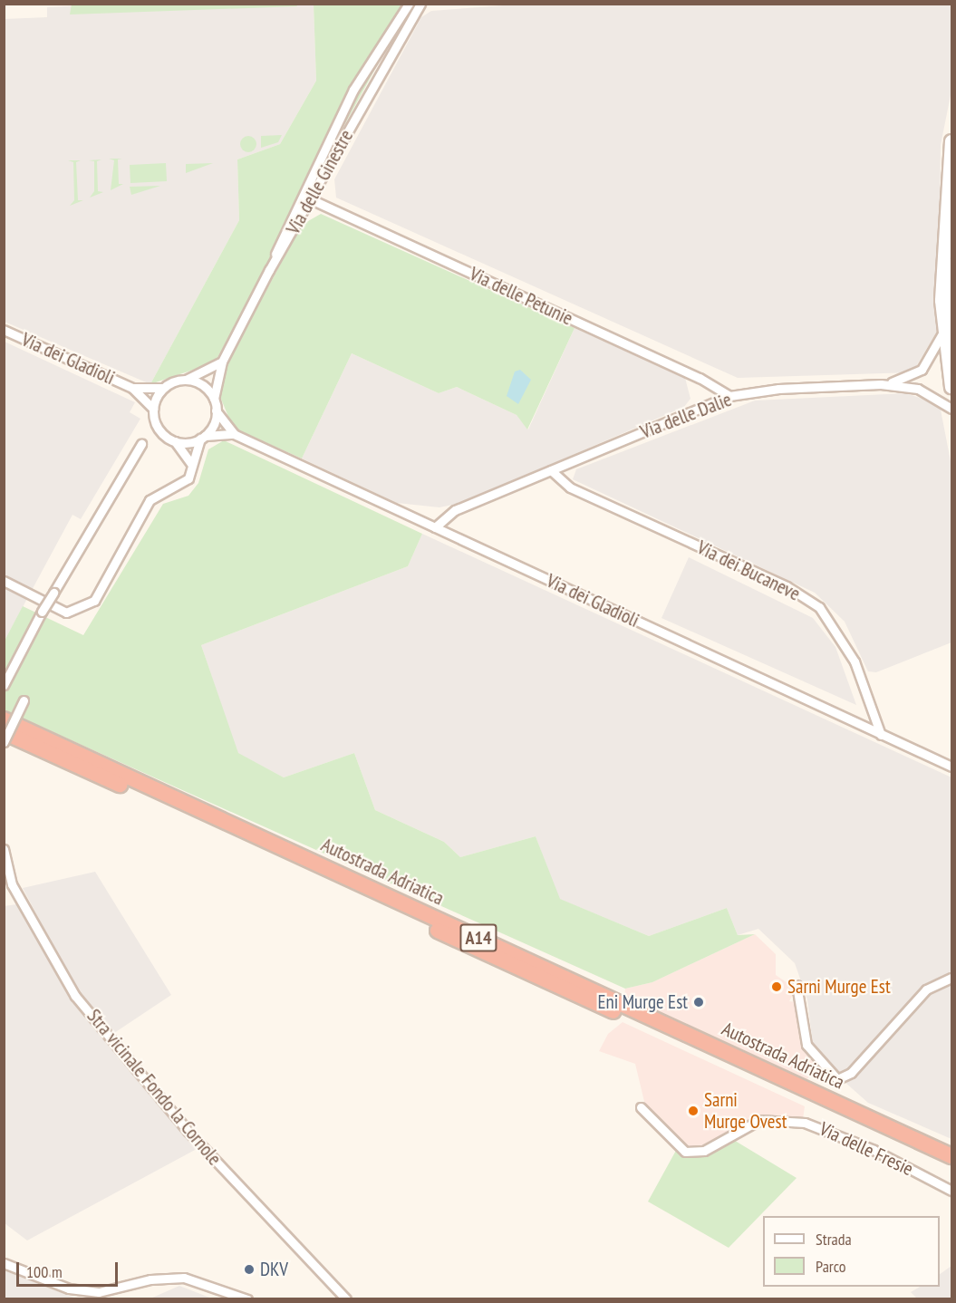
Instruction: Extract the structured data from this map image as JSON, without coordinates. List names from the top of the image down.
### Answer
{
  "streets": {
    "highway": ["Autostrada Adriatica", "A14"],
    "street": [
      "Via delle Ginestre",
      "Via delle Petunie",
      "Via dei Gladioli",
      "Via delle Dalie",
      "Via dei Bucaneve",
      "Stra vicinale Fondo la Cornole",
      "Via delle Fresie"
    ]
  },
  "crossings": [
    ["Via delle Ginestre", "Via delle Petunie"],
    ["Via delle Ginestre", "Via dei Gladioli"],
    ["Via delle Petunie", "Via delle Dalie"],
    ["Via dei Gladioli", "Via delle Dalie"],
    ["Via dei Gladioli", "Via dei Bucaneve"],
    ["Via delle Dalie", "Via dei Bucaneve"]
  ],
  "places": [
    "Sarni Murge Est",
    "Eni Murge Est",
    "Sarni Murge Ovest",
    "DKV"
  ],
  "legend": ["Strada", "Parco"],
  "scale_bar": "100 m"
}
